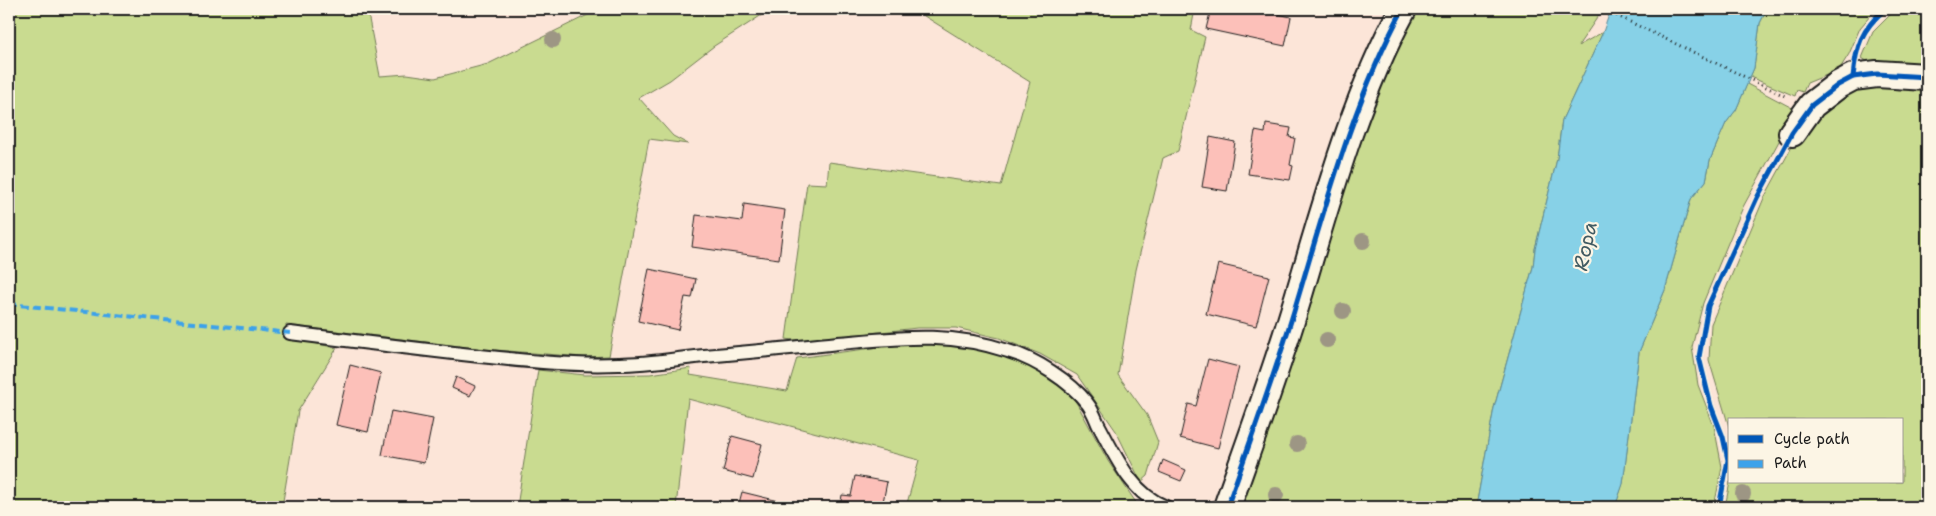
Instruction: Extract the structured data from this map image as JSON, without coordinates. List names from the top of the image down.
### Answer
{
  "water": ["Ropa"],
  "legend": ["Cycle path", "Path"]
}
